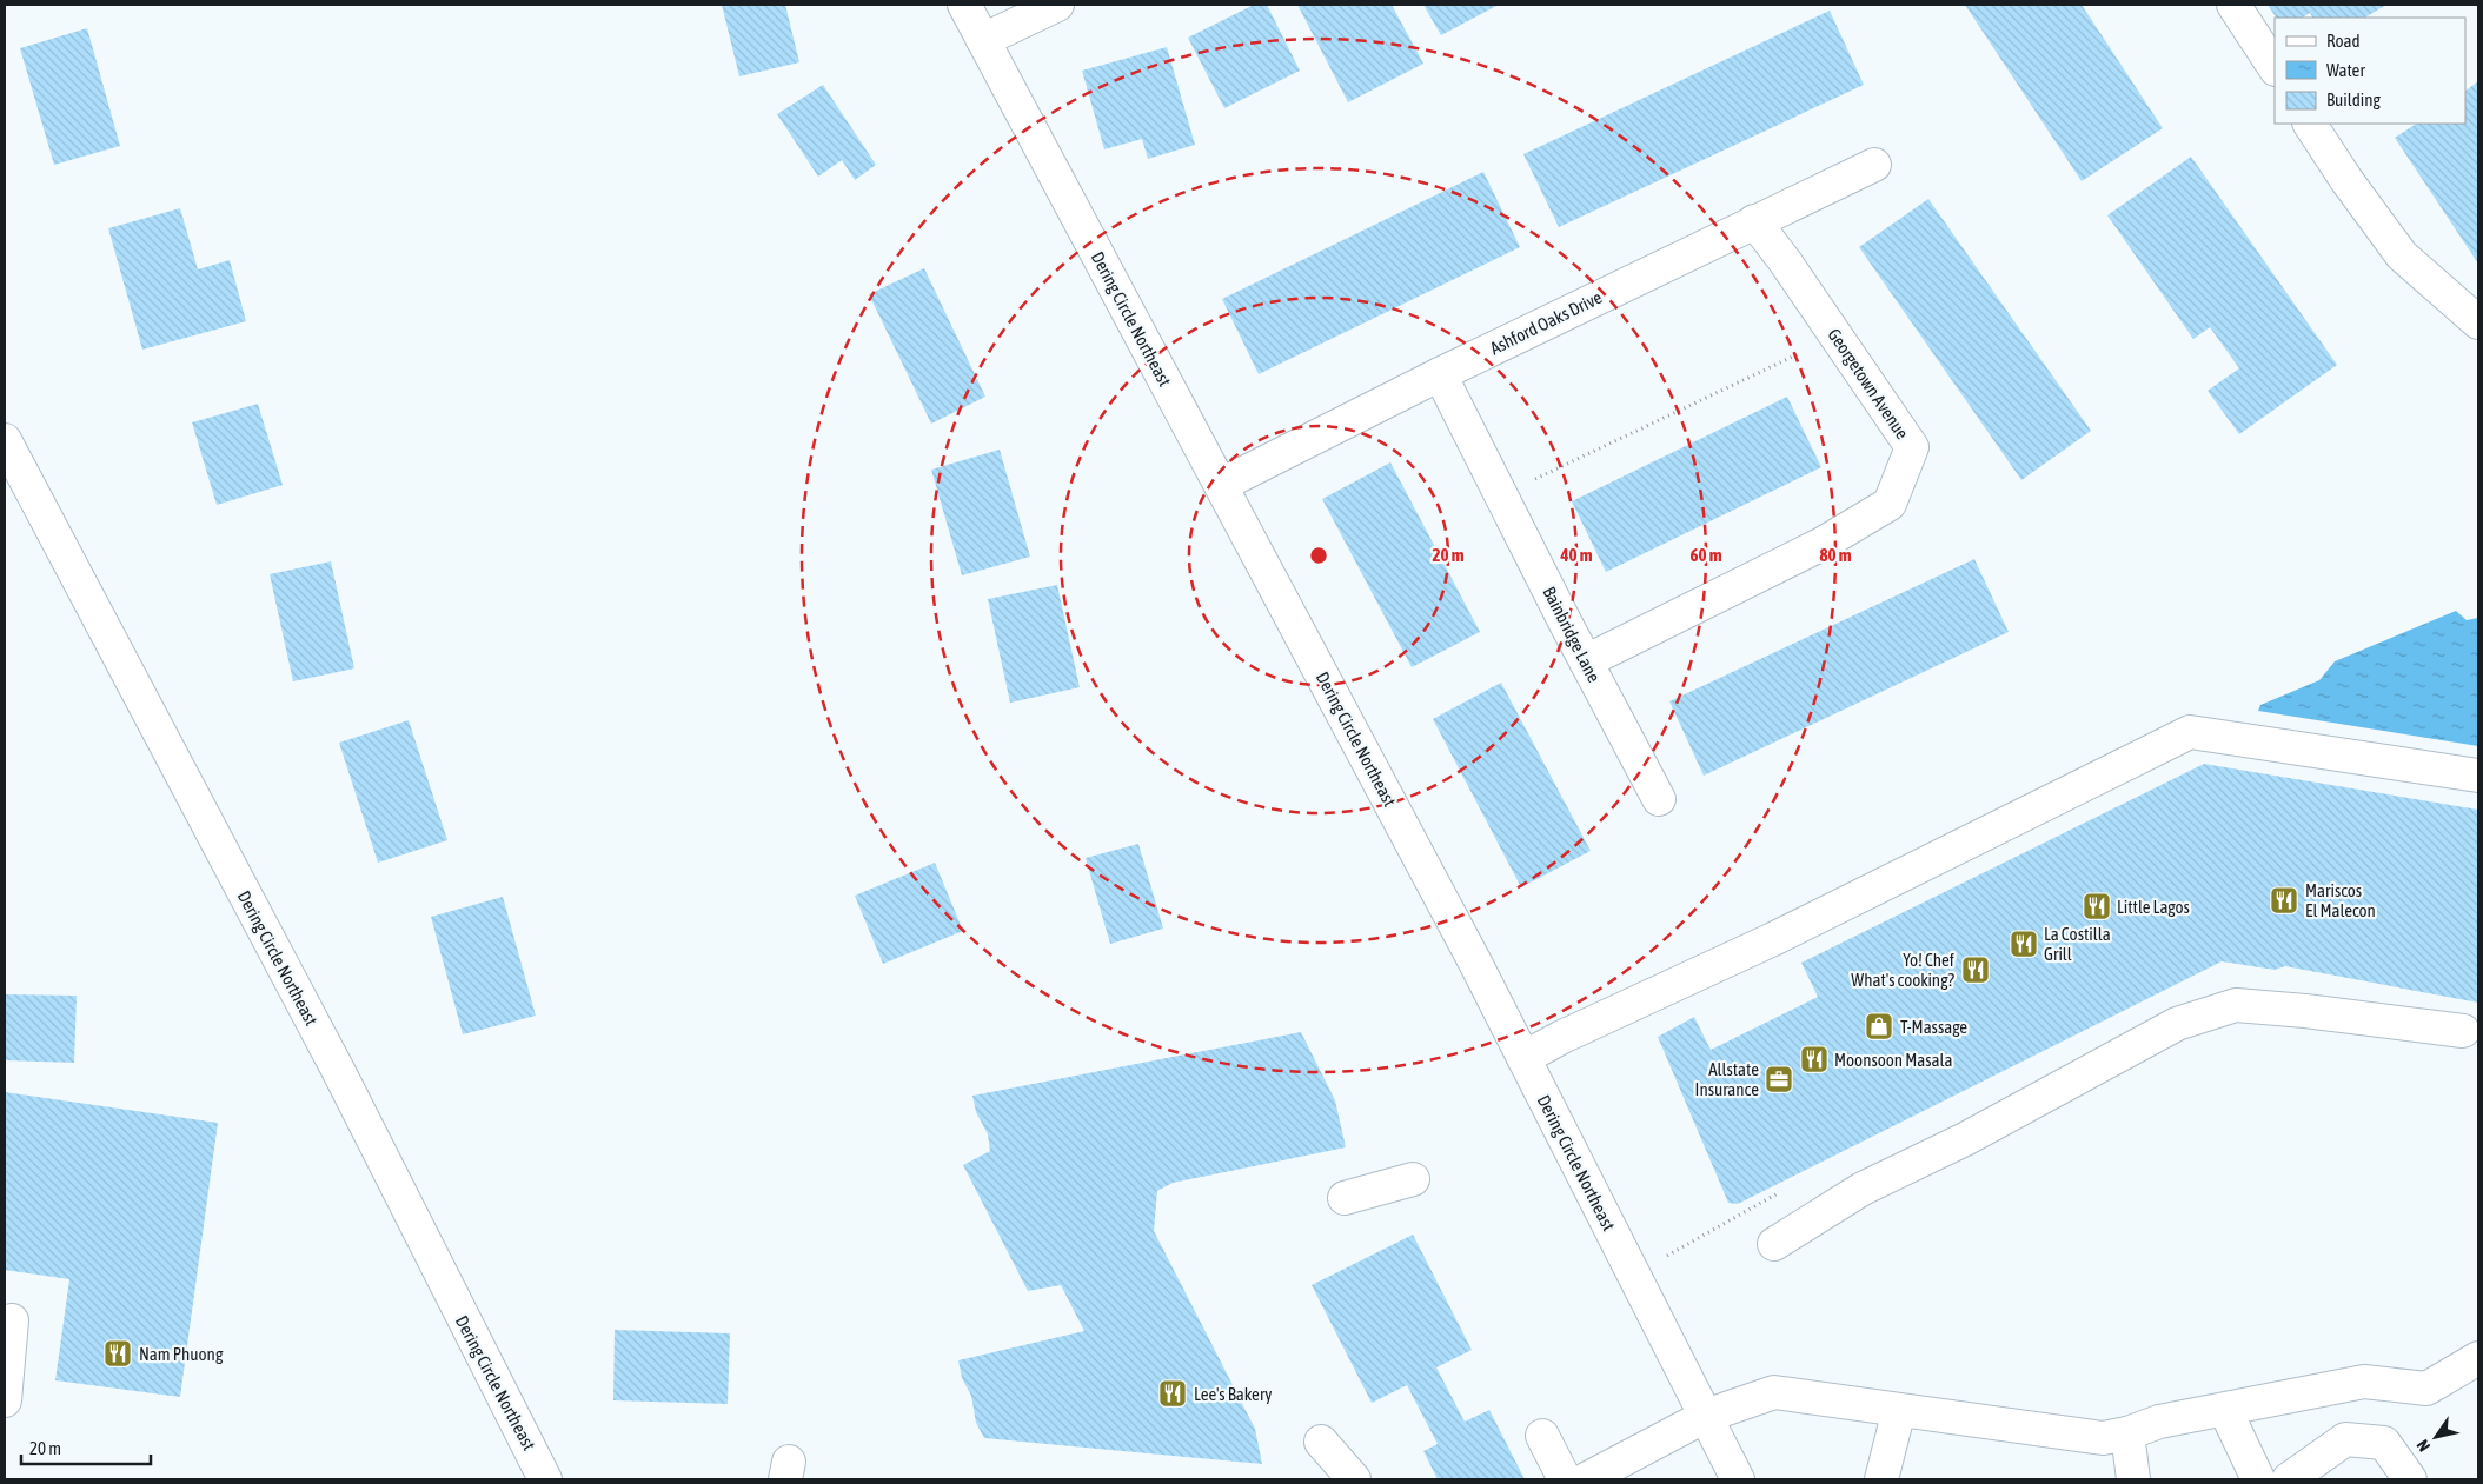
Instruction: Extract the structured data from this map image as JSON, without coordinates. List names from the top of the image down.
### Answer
{
  "streets": {
    "street": [
      "Dering Circle Northeast",
      "Ashford Oaks Drive",
      "Georgetown Avenue",
      "Bainbridge Lane"
    ]
  },
  "crossings": [
    ["Dering Circle Northeast", "Ashford Oaks Drive"],
    ["Ashford Oaks Drive", "Georgetown Avenue"],
    ["Ashford Oaks Drive", "Bainbridge Lane"],
    ["Georgetown Avenue", "Bainbridge Lane"]
  ],
  "places": {
    "restaurant": [
      "Mariscos El Malecon",
      "Little Lagos",
      "La Costilla Grill",
      "Yo! Chef What's cooking?",
      "Moonsoon Masala",
      "Nam Phuong",
      "Lee's Bakery"
    ],
    "shop": ["T-Massage"],
    "office": ["Allstate Insurance"]
  },
  "legend": ["Road", "Water", "Building"],
  "scale_bar": "20 m",
  "north": "bottom left",
  "rings": [
    "20 m",
    "40 m",
    "60 m",
    "80 m"
  ]
}
